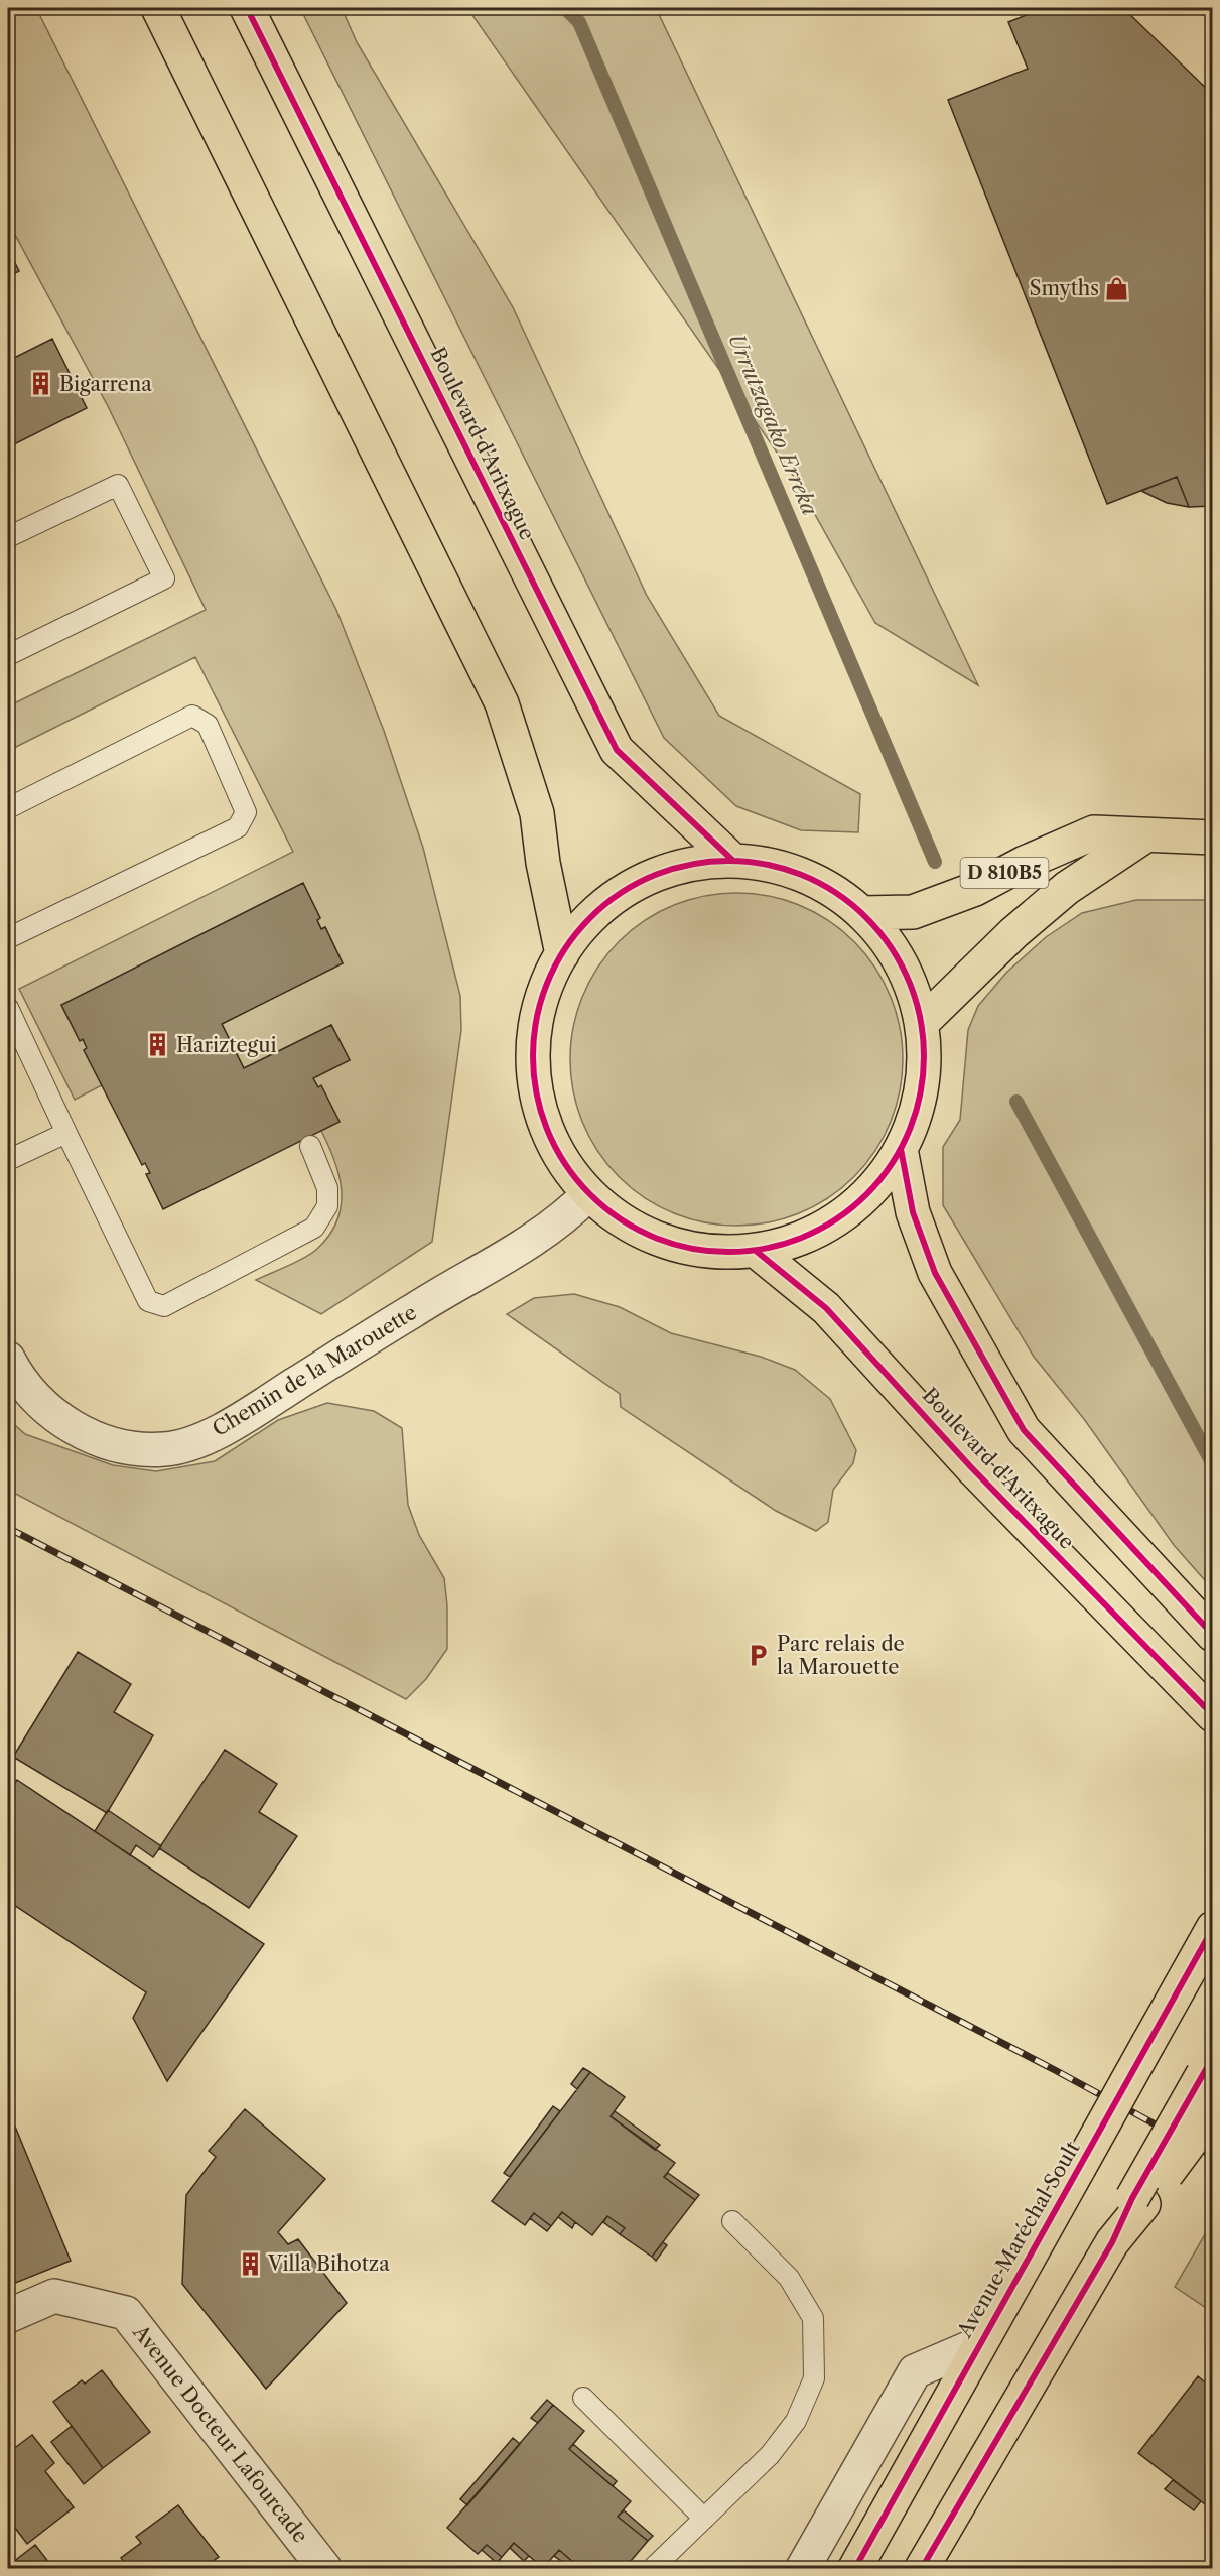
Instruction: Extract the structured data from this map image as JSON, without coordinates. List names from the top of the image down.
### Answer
{
  "streets": {
    "main road": ["Boulevard d'Aritxague", "D 810B5", "Avenue Maréchal Soult"],
    "street": ["Chemin de la Marouette", "Avenue Docteur Lafourcade"]
  },
  "water": ["Urrutzagako Erreka"],
  "places": {
    "shop": ["Smyths"],
    "building": ["Bigarrena", "Hariztegui", "Villa Bihotza"],
    "parking": ["Parc relais de la Marouette"]
  }
}
